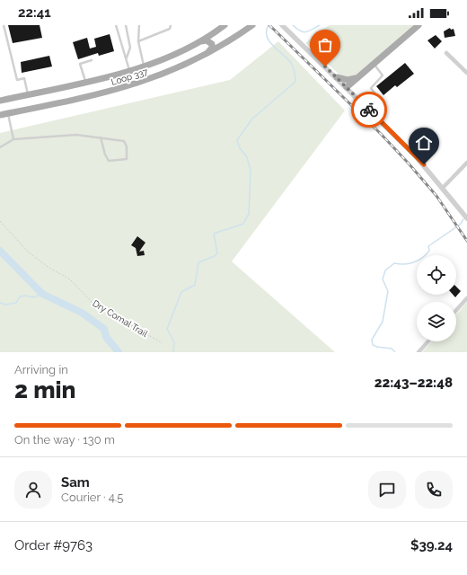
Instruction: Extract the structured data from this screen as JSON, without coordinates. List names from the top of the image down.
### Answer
{
  "streets": {
    "main road": ["Loop 337"],
    "path": ["Dry Comal Trail"]
  },
  "page": {
    "status": "22:41",
    "heading": ["2 min", "Arriving in", "22:43–22:48"],
    "panel": [
      "Sam",
      "Courier · 4.5",
      "Order #9763",
      "$39.24"
    ],
    "bar": "On the way · 130 m"
  }
}
